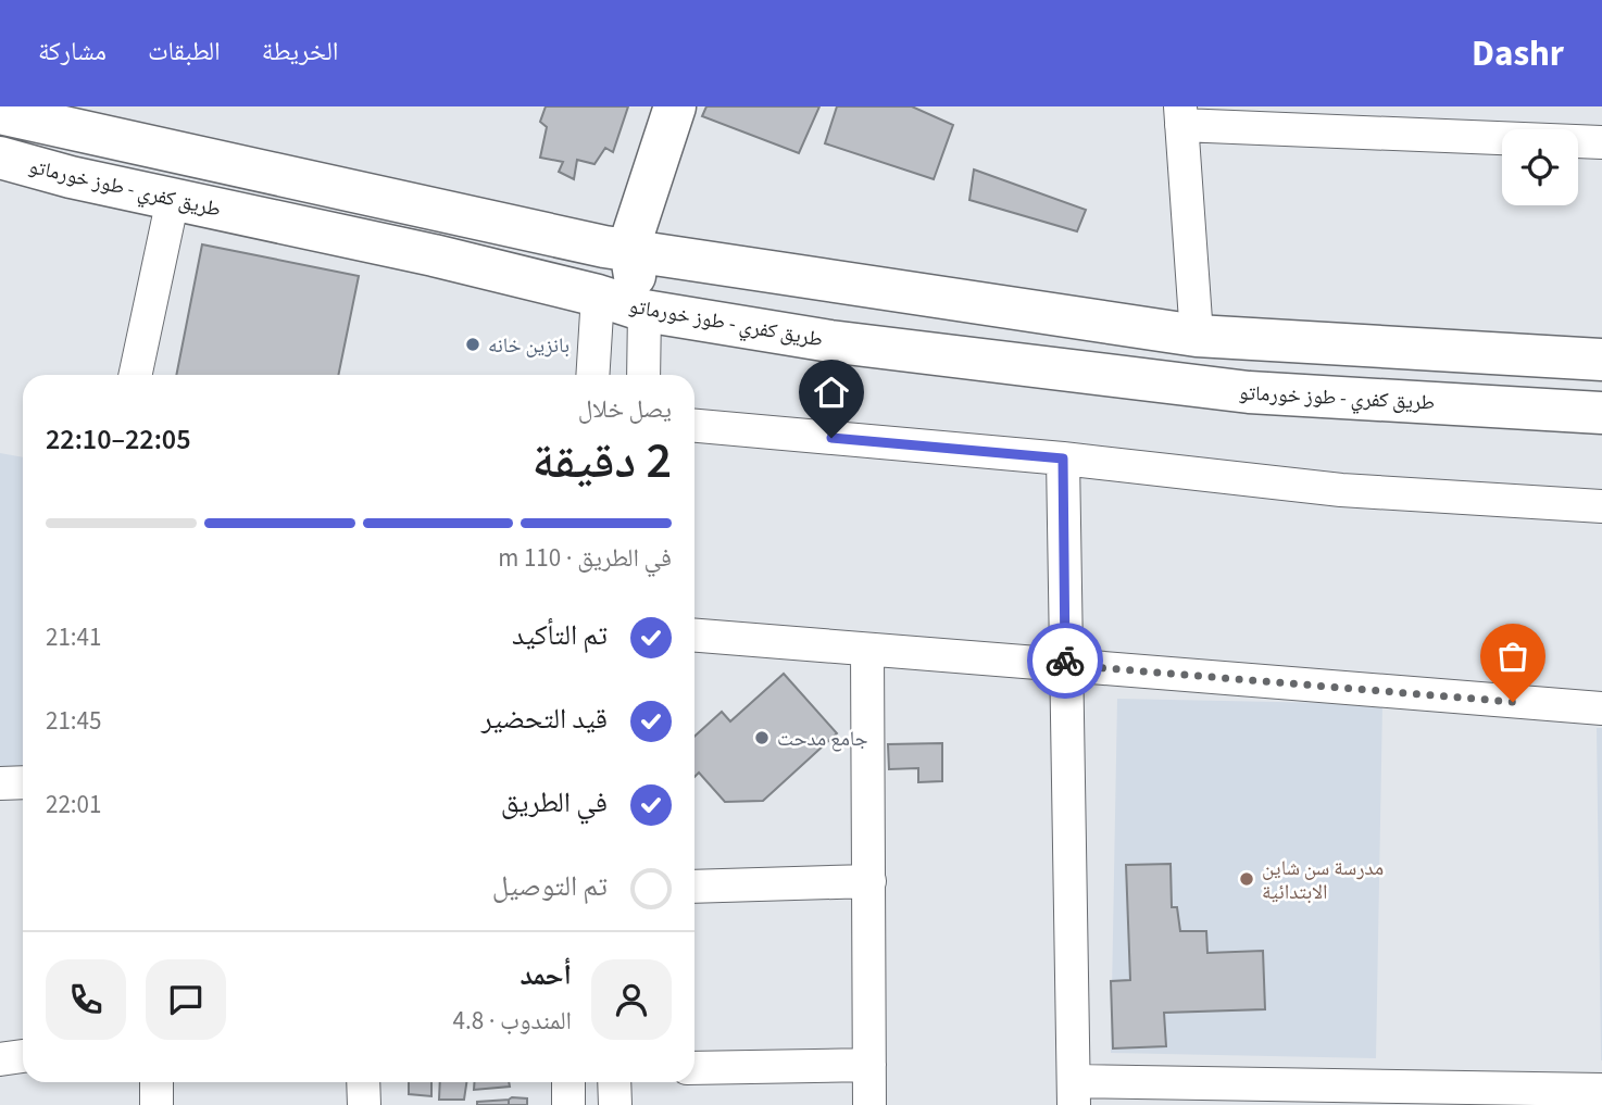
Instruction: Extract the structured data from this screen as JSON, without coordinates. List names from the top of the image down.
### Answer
{
  "streets": {
    "main road": ["طريق كفري - طوز خورماتو"]
  },
  "places": ["بانزين خانه", "جامع مدحت", "مدرسة سن شاين الابتدائية"],
  "page": {
    "header": "Dashr",
    "nav": ["الخريطة", "الطبقات", "مشاركة"],
    "heading": ["2 دقيقة", "يصل خلال", "22:05–22:10"],
    "panel": ["أحمد", "المندوب · 4.8"],
    "bar": "في الطريق · 110 m",
    "list": [
      ["تم التأكيد", "21:41"],
      ["قيد التحضير", "21:45"],
      ["في الطريق", "22:01"],
      "تم التوصيل"
    ]
  }
}
